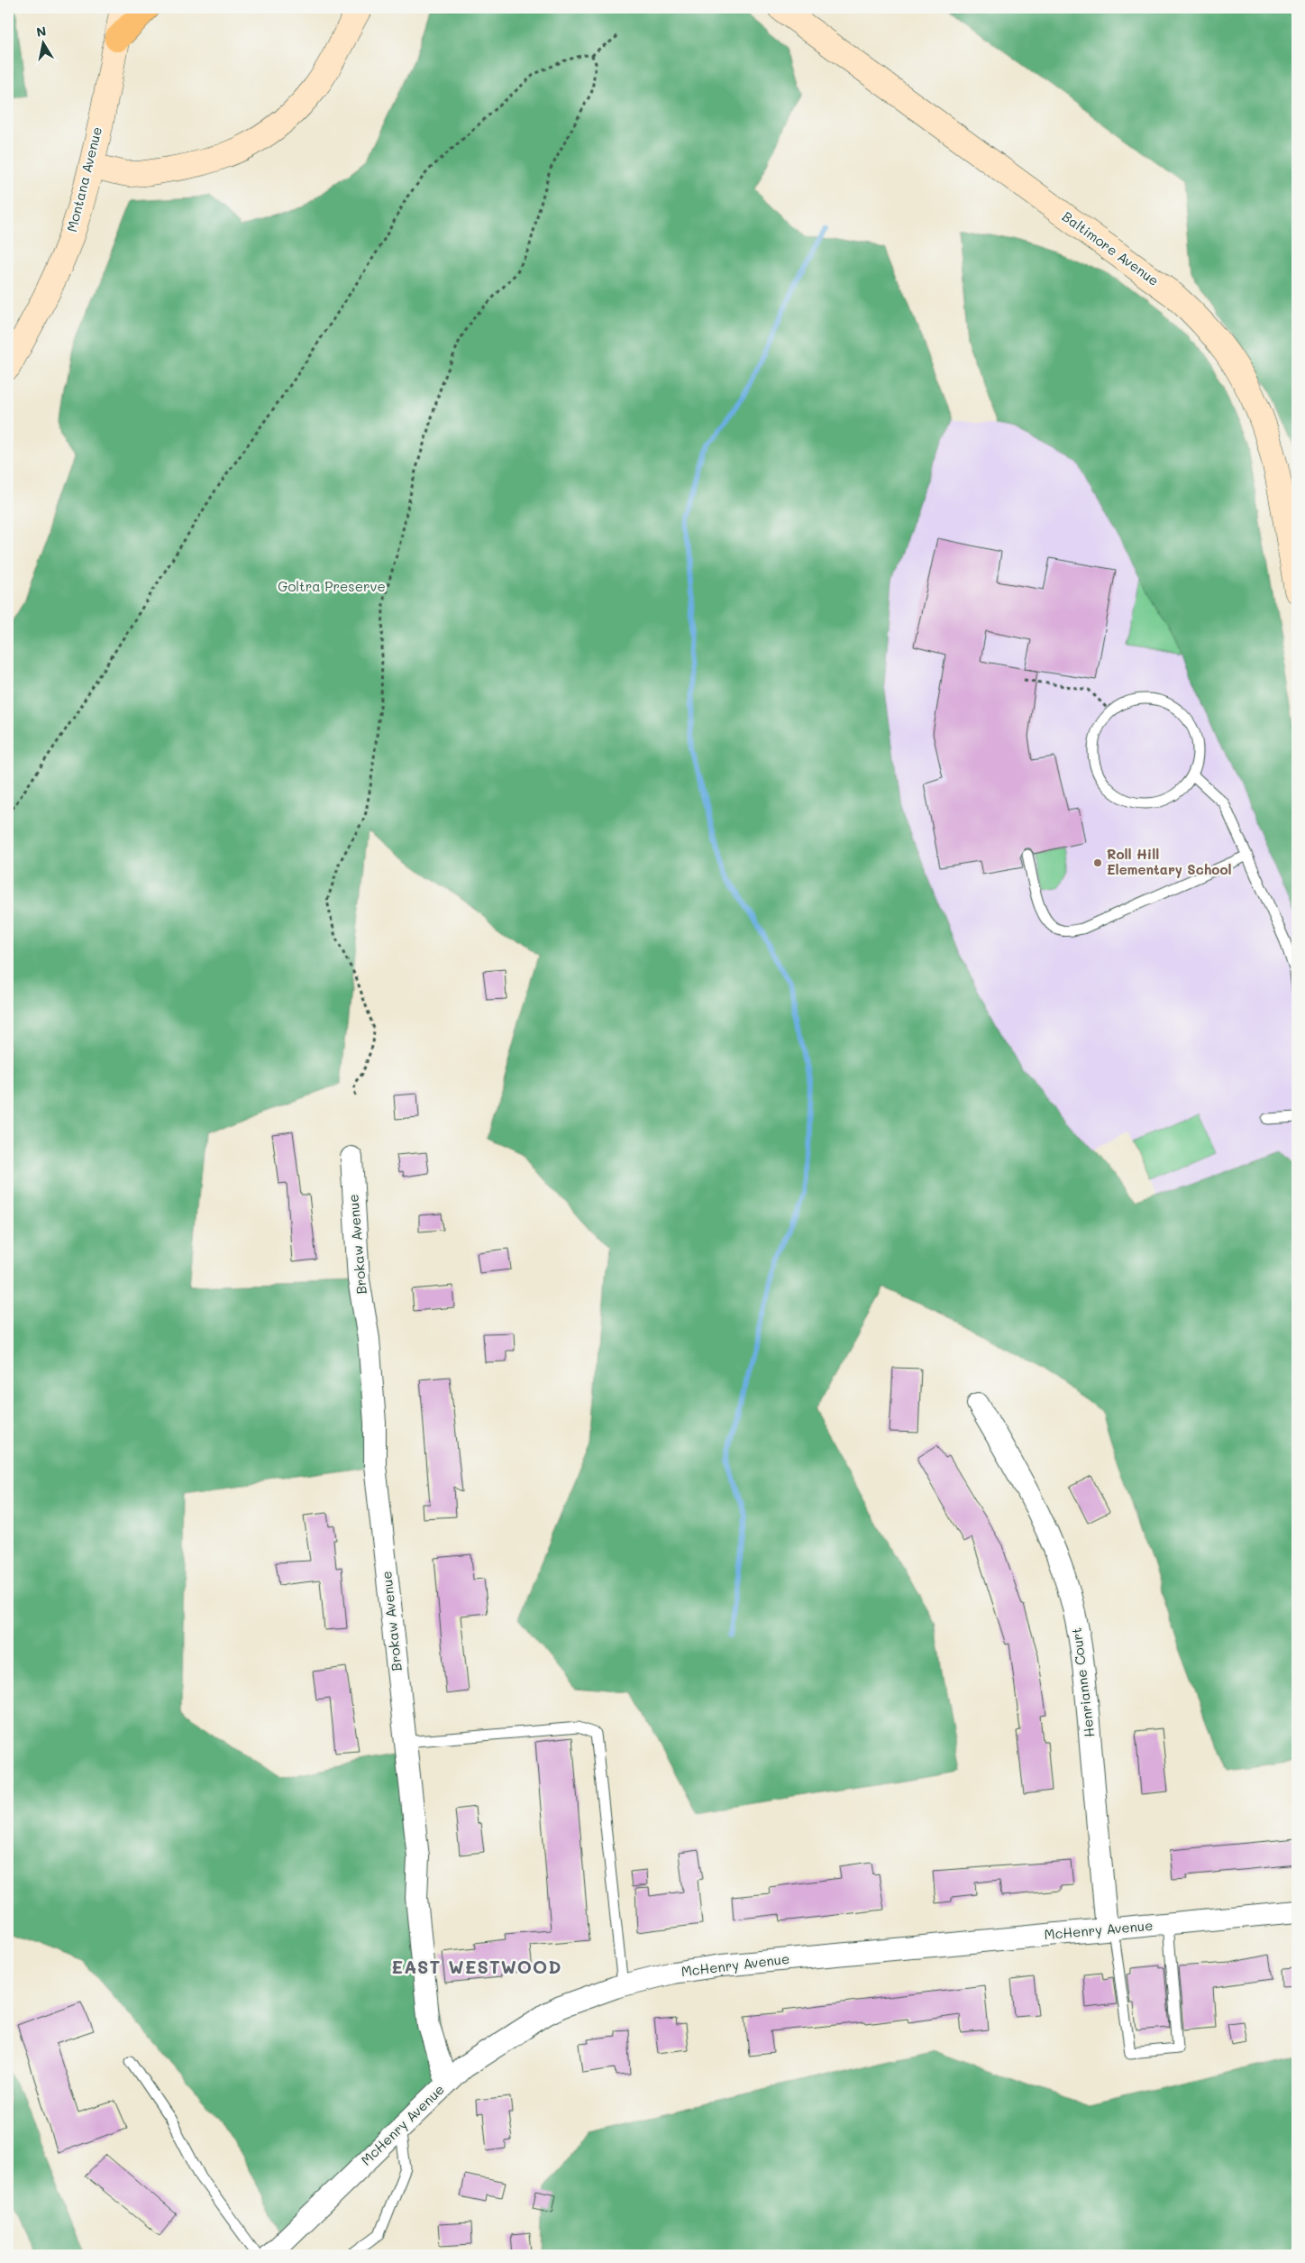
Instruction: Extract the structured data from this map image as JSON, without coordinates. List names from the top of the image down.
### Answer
{
  "streets": {
    "street": [
      "Montana Avenue",
      "Baltimore Avenue",
      "Brokaw Avenue",
      "Henrianne Court",
      "McHenry Avenue"
    ]
  },
  "crossings": [
    ["Brokaw Avenue", "McHenry Avenue"],
    ["Henrianne Court", "McHenry Avenue"]
  ],
  "districts": ["EAST WESTWOOD"],
  "parks": ["Goltra Preserve"],
  "places": ["Roll Hill Elementary School"],
  "north": "top"
}
